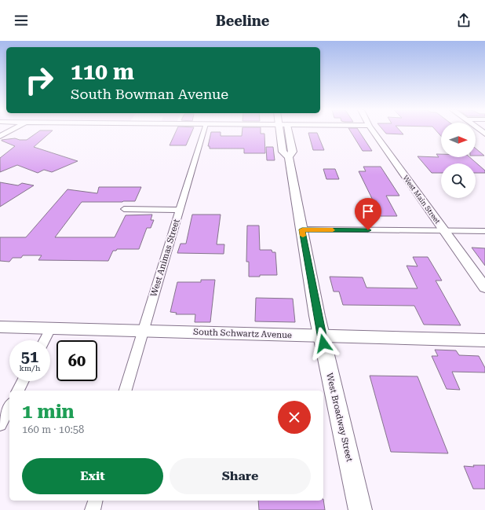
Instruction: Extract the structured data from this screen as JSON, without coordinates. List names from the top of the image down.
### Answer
{
  "streets": {
    "main road": ["West Main Street", "South Schwartz Avenue", "West Broadway Street"],
    "street": ["West Animas Street"]
  },
  "crossings": [
    ["West Animas Street", "South Schwartz Avenue"],
    ["South Schwartz Avenue", "West Broadway Street"]
  ],
  "north": "right",
  "page": {
    "header": "Beeline",
    "turn": ["110 m", "South Bowman Avenue"],
    "speed": "51 km/h",
    "limit": "60",
    "heading": ["1 min", "160 m · 10:58"],
    "buttons": ["Exit", "Share"]
  }
}
